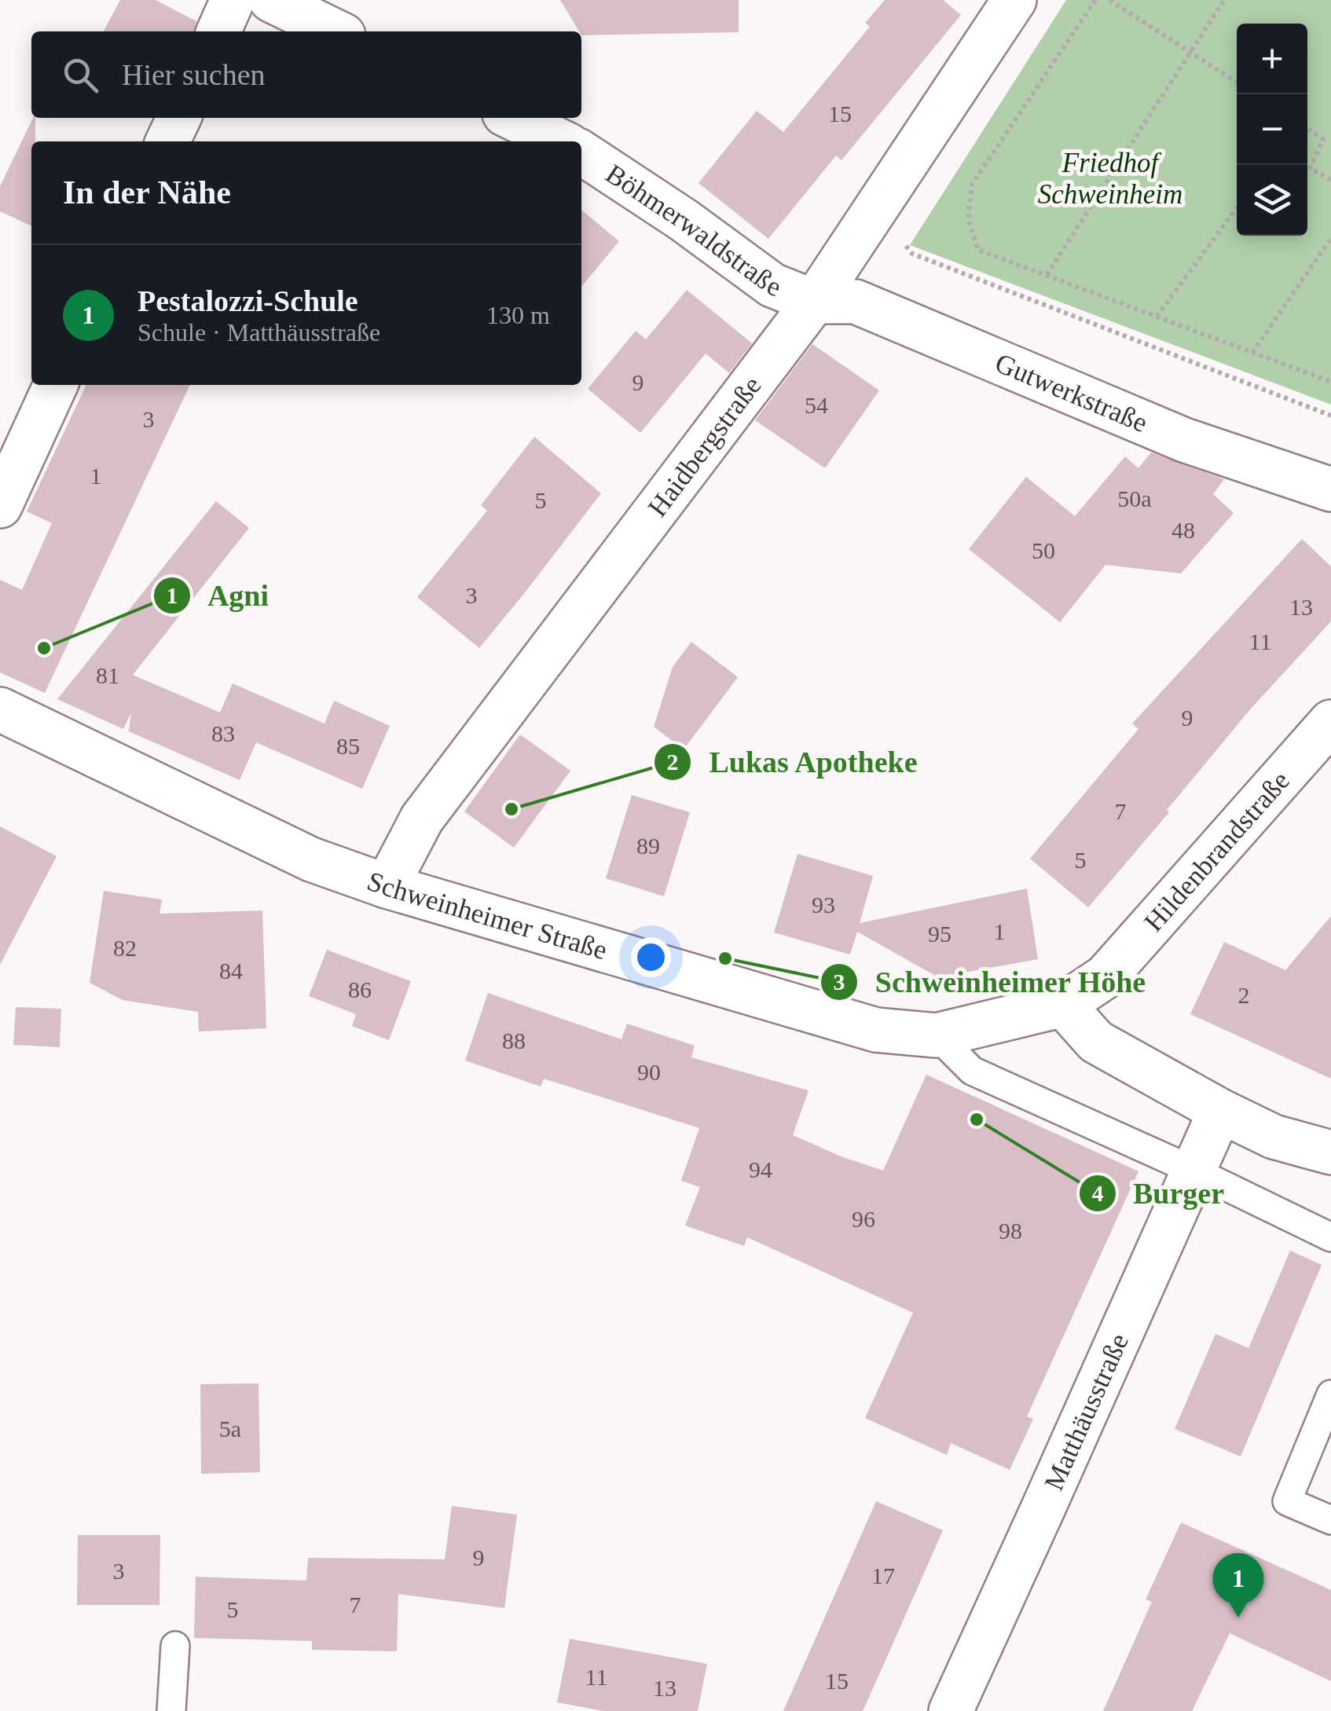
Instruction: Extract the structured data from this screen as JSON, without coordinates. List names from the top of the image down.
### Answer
{
  "streets": {
    "street": [
      "Böhmerwaldstraße",
      "Gutwerkstraße",
      "Haidbergstraße",
      "Hildenbrandstraße",
      "Schweinheimer Straße",
      "Matthäusstraße"
    ]
  },
  "crossings": [
    ["Böhmerwaldstraße", "Gutwerkstraße"],
    ["Böhmerwaldstraße", "Haidbergstraße"],
    ["Gutwerkstraße", "Haidbergstraße"],
    ["Haidbergstraße", "Schweinheimer Straße"],
    ["Hildenbrandstraße", "Schweinheimer Straße"]
  ],
  "parks": ["Friedhof Schweinheim"],
  "places": [
    "Agni",
    "Lukas Apotheke",
    "Schweinheimer Höhe",
    "Burger"
  ],
  "house_numbers": [
    "15",
    "9",
    "54",
    "3",
    "1",
    "50a",
    "5",
    "48",
    "50",
    "3",
    "13",
    "11",
    "81",
    "9",
    "83",
    "85",
    "7",
    "89",
    "5",
    "93",
    "1",
    "95",
    "82",
    "84",
    "86",
    "2",
    "88",
    "90",
    "94",
    "96",
    "98",
    "5a",
    "9",
    "3",
    "17",
    "7",
    "5",
    "11",
    "15",
    "13"
  ],
  "page": {
    "map_buttons": ["+", "−"],
    "search": "Hier suchen",
    "heading": "In der Nähe",
    "list": [
      {
        "mark": "1",
        "name": "Pestalozzi-Schule",
        "note": "Schule · Matthäusstraße",
        "value": "130 m"
      }
    ],
    "pins": "1"
  }
}
